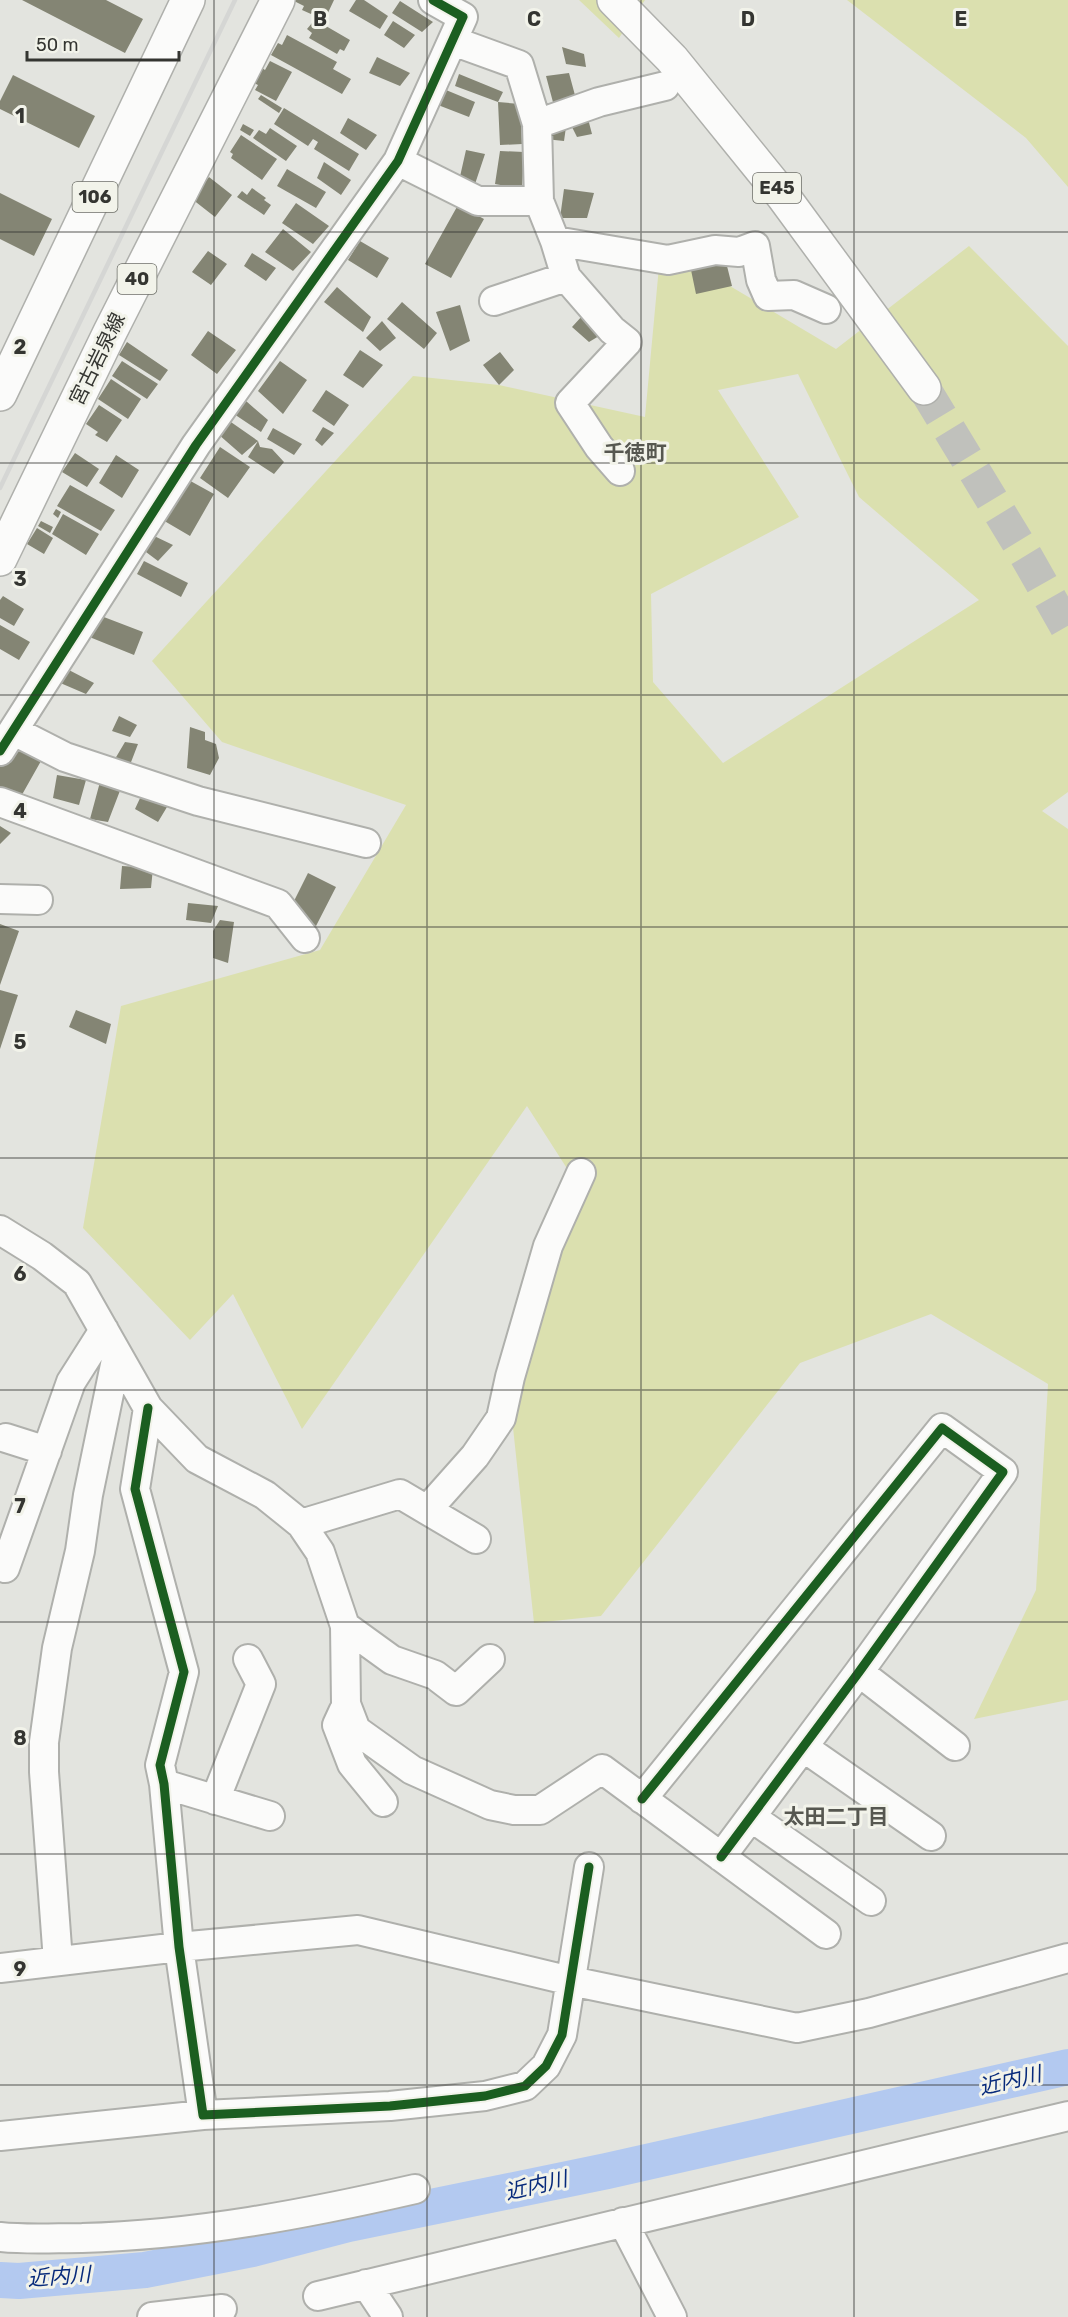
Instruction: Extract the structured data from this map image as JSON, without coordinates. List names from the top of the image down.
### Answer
{
  "streets": {
    "main road": [
      "E45",
      "106",
      "40",
      "宮古岩泉線"
    ]
  },
  "districts": ["千徳町", "太田二丁目"],
  "water": ["近内川"],
  "scale_bar": "50 m",
  "grid": {
    "columns": [
      "B",
      "C",
      "D",
      "E"
    ],
    "rows": [
      "1",
      "2",
      "3",
      "4",
      "5",
      "6",
      "7",
      "8",
      "9"
    ]
  }
}
